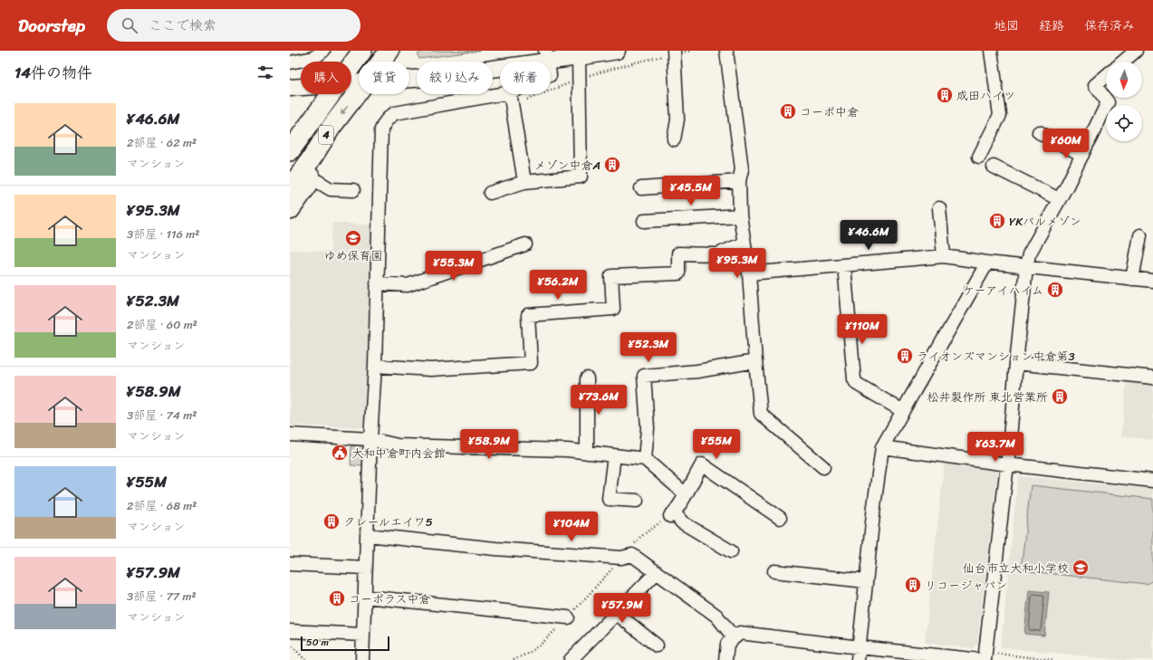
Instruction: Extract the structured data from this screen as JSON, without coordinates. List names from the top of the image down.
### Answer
{
  "streets": {
    "highway": ["4"]
  },
  "places": {
    "building": [
      "成田ハイツ",
      "コーポ中倉",
      "メゾン中倉A",
      "YKパルメゾン",
      "ケーアイハイム",
      "ライオンズマンション中倉第3",
      "松井製作所 東北営業所",
      "クレールエイワ5",
      "リコージャパン",
      "コーポラス中倉"
    ],
    "school or university": ["ゆめ保育園", "仙台市立大和小学校"],
    "public building": ["大和中倉町内会館"]
  },
  "scale_bar": "50 m",
  "north": "bottom",
  "page": {
    "header": "Doorstep",
    "search": "ここで検索",
    "nav": ["地図", "経路", "保存済み"],
    "heading": "14件の物件",
    "chip": [
      "購入",
      "賃貸",
      "絞り込み",
      "新着"
    ],
    "list": [
      {
        "name": "¥46.6M",
        "note": "2部屋 · 62 m² · マンション"
      },
      {
        "name": "¥95.3M",
        "note": "3部屋 · 116 m² · マンション"
      },
      {
        "name": "¥52.3M",
        "note": "2部屋 · 60 m² · マンション"
      },
      {
        "name": "¥58.9M",
        "note": "3部屋 · 74 m² · マンション"
      },
      {
        "name": "¥55M",
        "note": "2部屋 · 68 m² · マンション"
      },
      {
        "name": "¥57.9M",
        "note": "3部屋 · 77 m² · マンション"
      }
    ],
    "price": [
      "¥60M",
      "¥45.5M",
      "¥46.6M",
      "¥95.3M",
      "¥55.3M",
      "¥56.2M",
      "¥110M",
      "¥52.3M",
      "¥73.6M",
      "¥58.9M",
      "¥55M",
      "¥63.7M",
      "¥104M",
      "¥57.9M"
    ],
    "scale": "50 m"
  }
}
